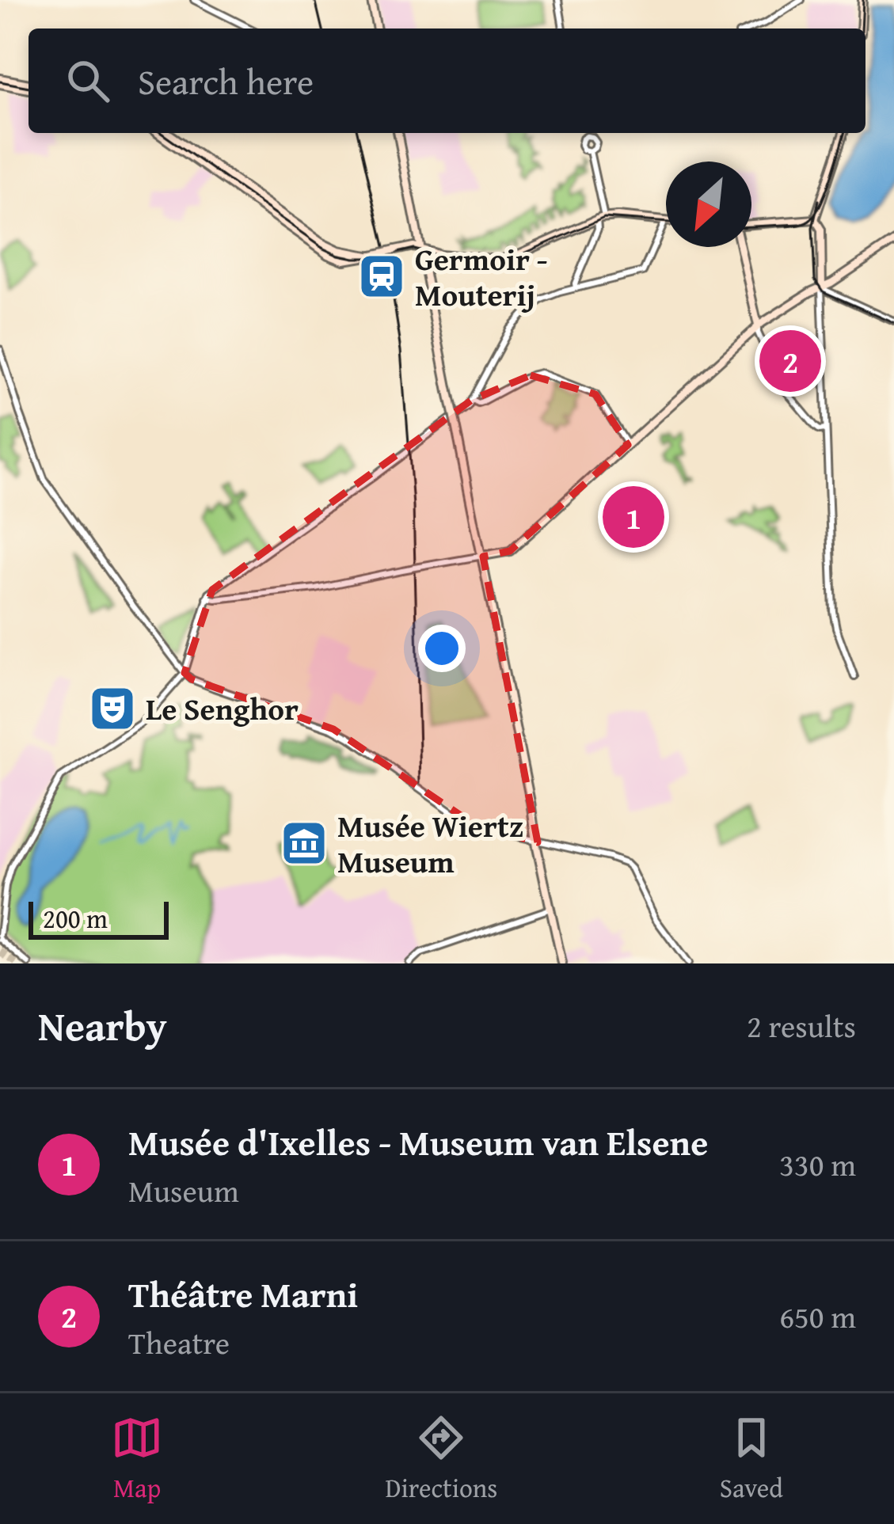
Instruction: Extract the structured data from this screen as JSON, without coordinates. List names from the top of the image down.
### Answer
{
  "places": {
    "station": ["Germoir - Mouterij"],
    "theatre": ["Le Senghor"],
    "museum": ["Musée Wiertz Museum"]
  },
  "scale_bar": "200 m",
  "north": "bottom left",
  "page": {
    "search": "Search here",
    "pins": ["2", "1"],
    "scale": "200 m",
    "heading": ["Nearby", "2 results"],
    "list": [
      {
        "mark": "1",
        "name": "Musée d'Ixelles - Museum van Elsene",
        "note": "Museum",
        "value": "330 m"
      },
      {
        "mark": "2",
        "name": "Théâtre Marni",
        "note": "Theatre",
        "value": "650 m"
      }
    ],
    "nav": ["Map", "Directions", "Saved"]
  }
}
